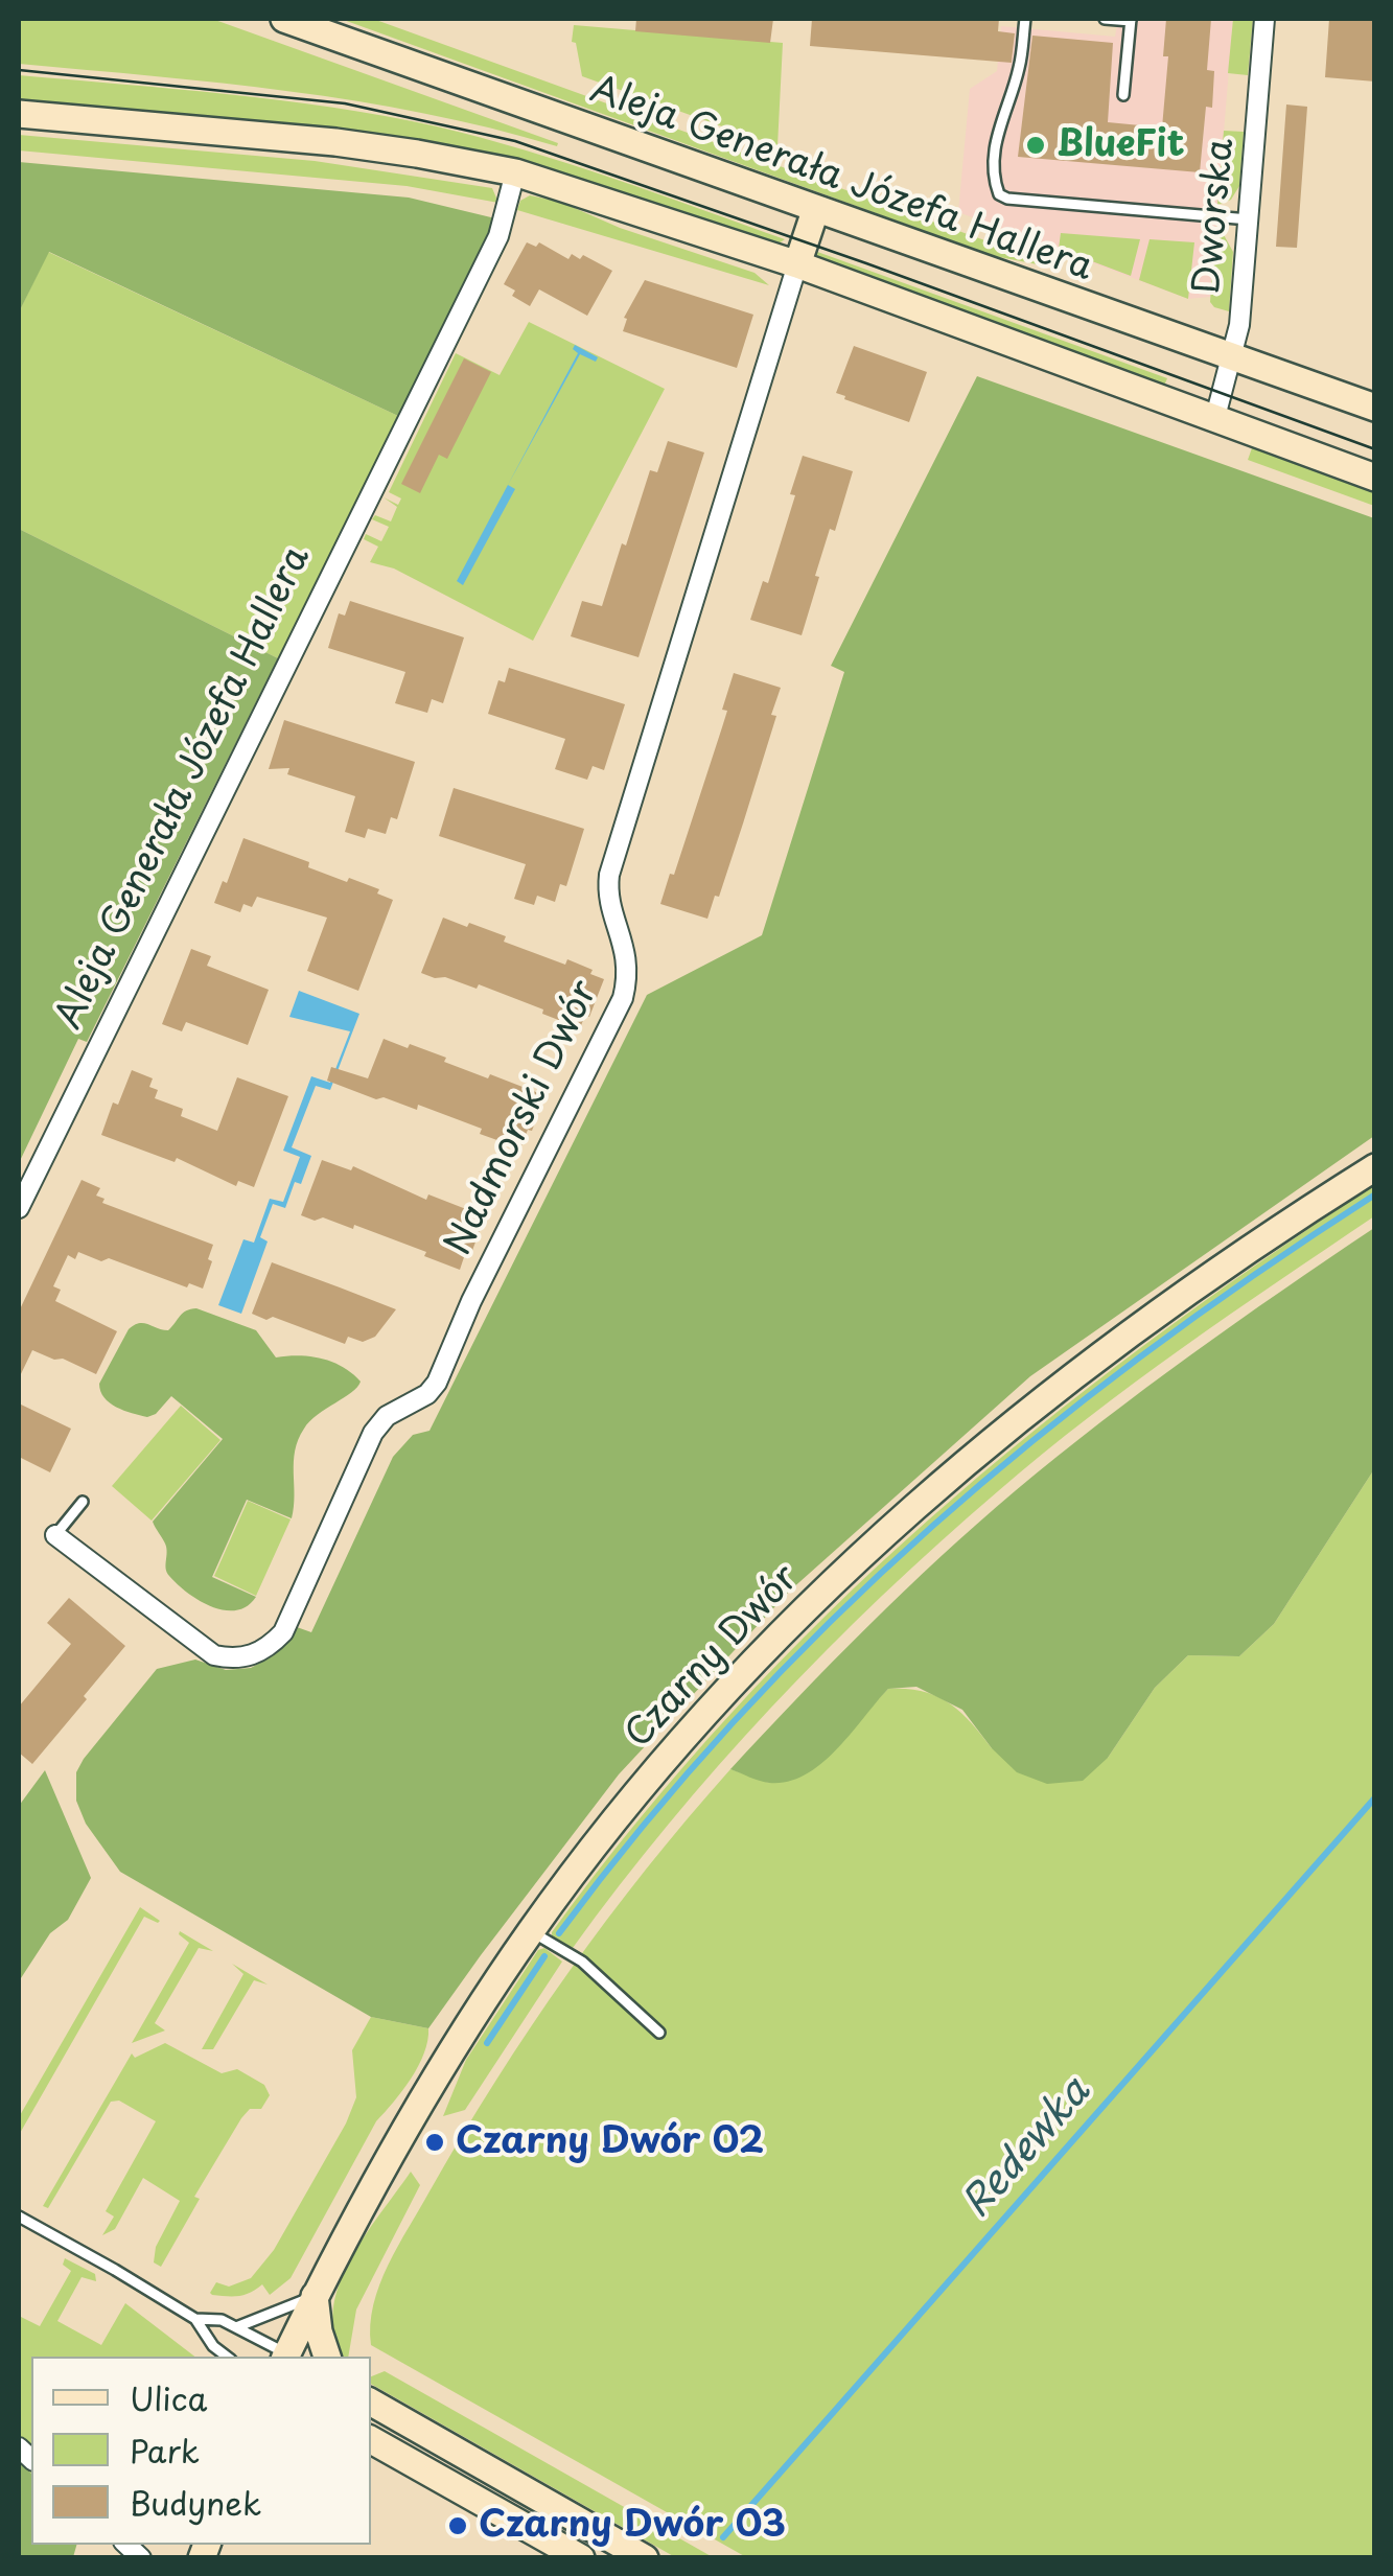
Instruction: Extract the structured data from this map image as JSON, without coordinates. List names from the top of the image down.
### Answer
{
  "streets": {
    "street": [
      "Aleja Generała Józefa Hallera",
      "Dworska",
      "Nadmorski Dwór",
      "Czarny Dwór"
    ]
  },
  "crossings": [
    ["Aleja Generała Józefa Hallera", "Dworska"]
  ],
  "water": ["Redewka"],
  "places": ["BlueFit", "Czarny Dwór 02", "Czarny Dwór 03"],
  "legend": ["Ulica", "Park", "Budynek"]
}
